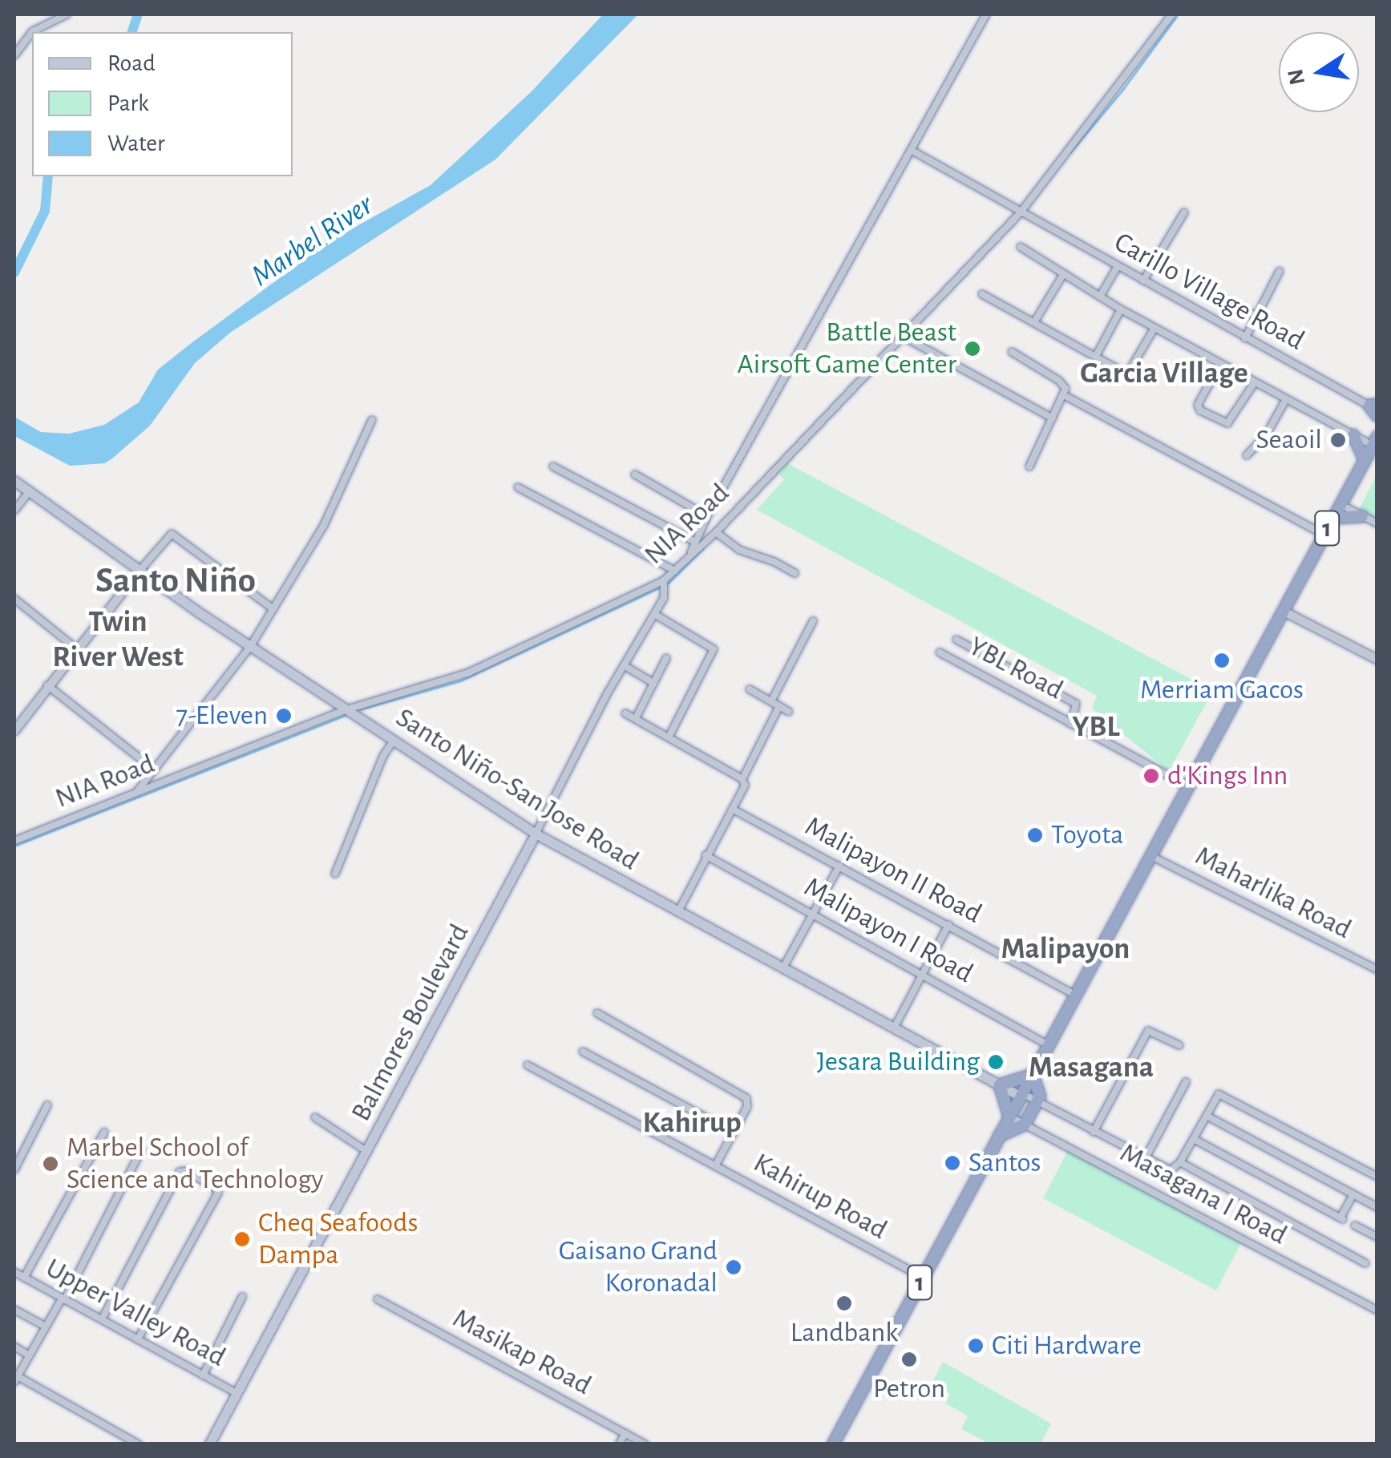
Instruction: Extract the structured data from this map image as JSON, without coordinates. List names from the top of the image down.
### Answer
{
  "streets": {
    "highway": ["1"],
    "main road": ["Santo Niño-San Jose Road", "Balmores Boulevard"],
    "street": [
      "Carillo Village Road",
      "NIA Road",
      "YBL Road",
      "Malipayon II Road",
      "Maharlika Road",
      "Malipayon I Road",
      "Masagana I Road",
      "Kahirup Road",
      "Upper Valley Road",
      "Masikap Road"
    ]
  },
  "crossings": [
    ["Carillo Village Road", "NIA Road"],
    ["NIA Road", "Santo Niño-San Jose Road"],
    ["1", "YBL Road"],
    ["1", "Santo Niño-San Jose Road"],
    ["1", "Malipayon II Road"],
    ["1", "Maharlika Road"],
    ["1", "Malipayon I Road"],
    ["1", "Masagana I Road"],
    ["1", "Kahirup Road"],
    ["Santo Niño-San Jose Road", "Balmores Boulevard"],
    ["Balmores Boulevard", "Upper Valley Road"]
  ],
  "districts": [
    "Garcia Village",
    "Santo Niño",
    "Twin River West",
    "YBL",
    "Malipayon",
    "Masagana",
    "Kahirup"
  ],
  "water": ["Marbel River"],
  "places": [
    "Battle Beast Airsoft Game Center",
    "Seaoil",
    "Merriam Gacos",
    "7-Eleven",
    "d'Kings Inn",
    "Toyota",
    "Jesara Building",
    "Santos",
    "Marbel School of Science and Technology",
    "Cheq Seafoods Dampa",
    "Gaisano Grand Koronadal",
    "Landbank",
    "Citi Hardware",
    "Petron"
  ],
  "legend": ["Road", "Park", "Water"],
  "north": "left"
}
